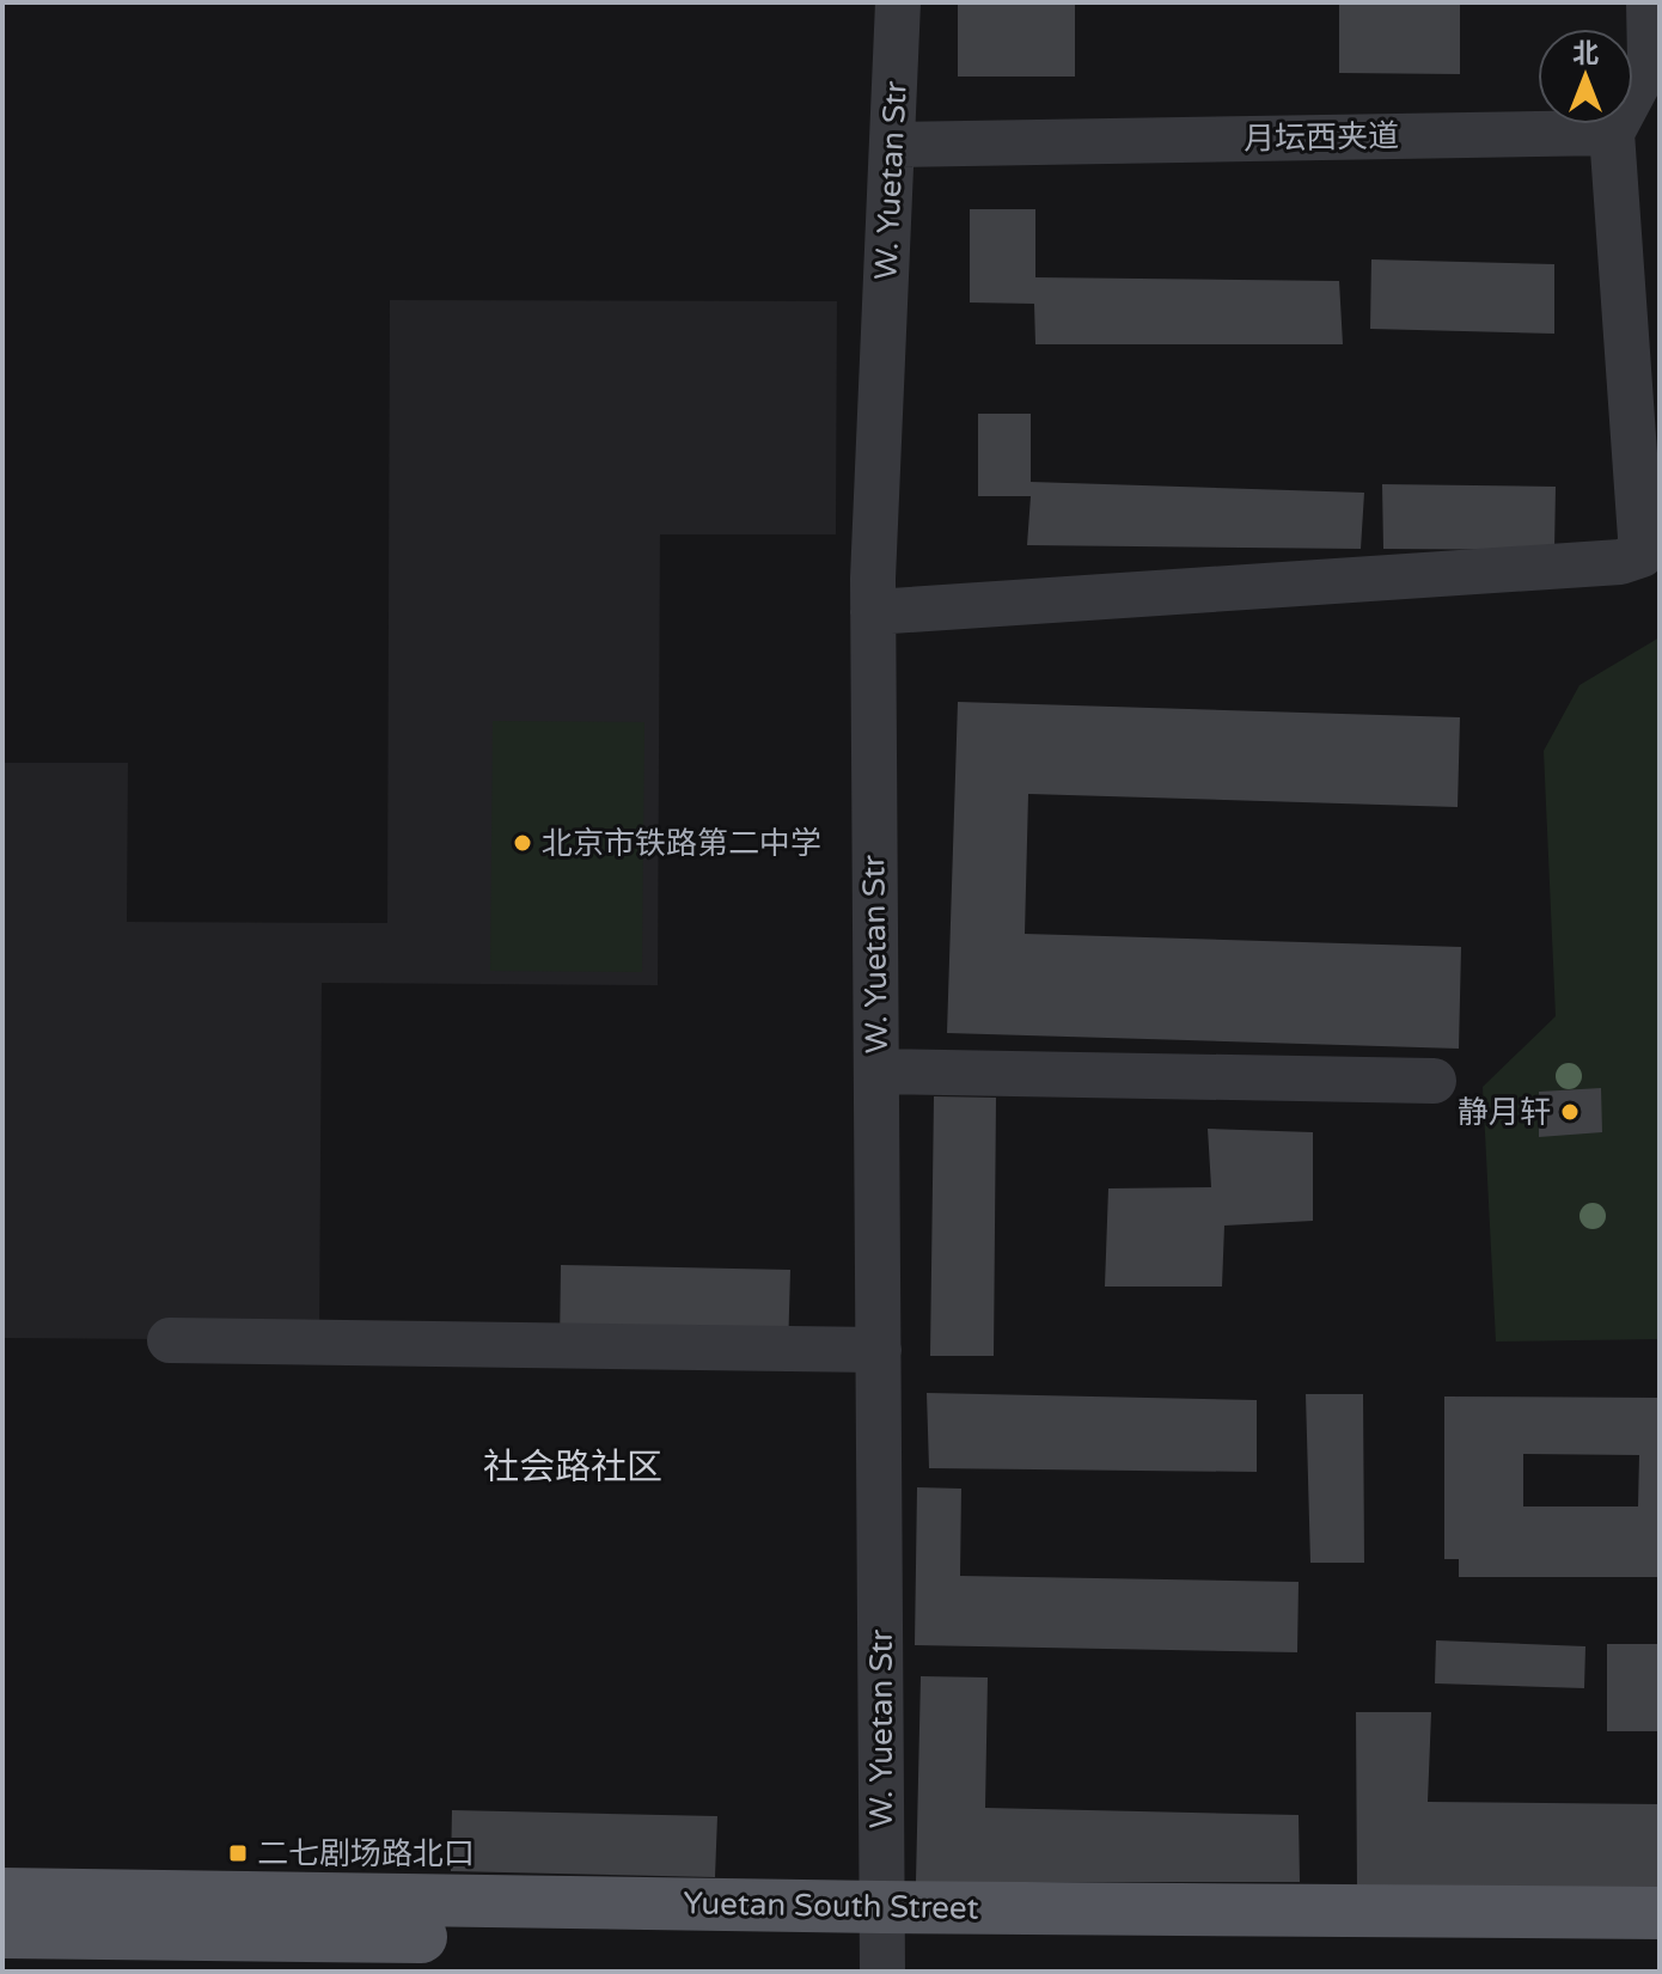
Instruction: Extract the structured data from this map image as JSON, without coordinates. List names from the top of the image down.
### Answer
{
  "streets": {
    "main road": ["Yuetan South Street"],
    "street": ["月坛西夹道", "W. Yuetan Str"]
  },
  "crossings": [
    ["月坛西夹道", "W. Yuetan Str"],
    ["W. Yuetan Str", "Yuetan South Street"]
  ],
  "districts": ["社会路社区"],
  "places": {
    "other": ["北京市铁路第二中学", "静月轩"],
    "transit": ["二七剧场路北口"]
  },
  "north": "top"
}
